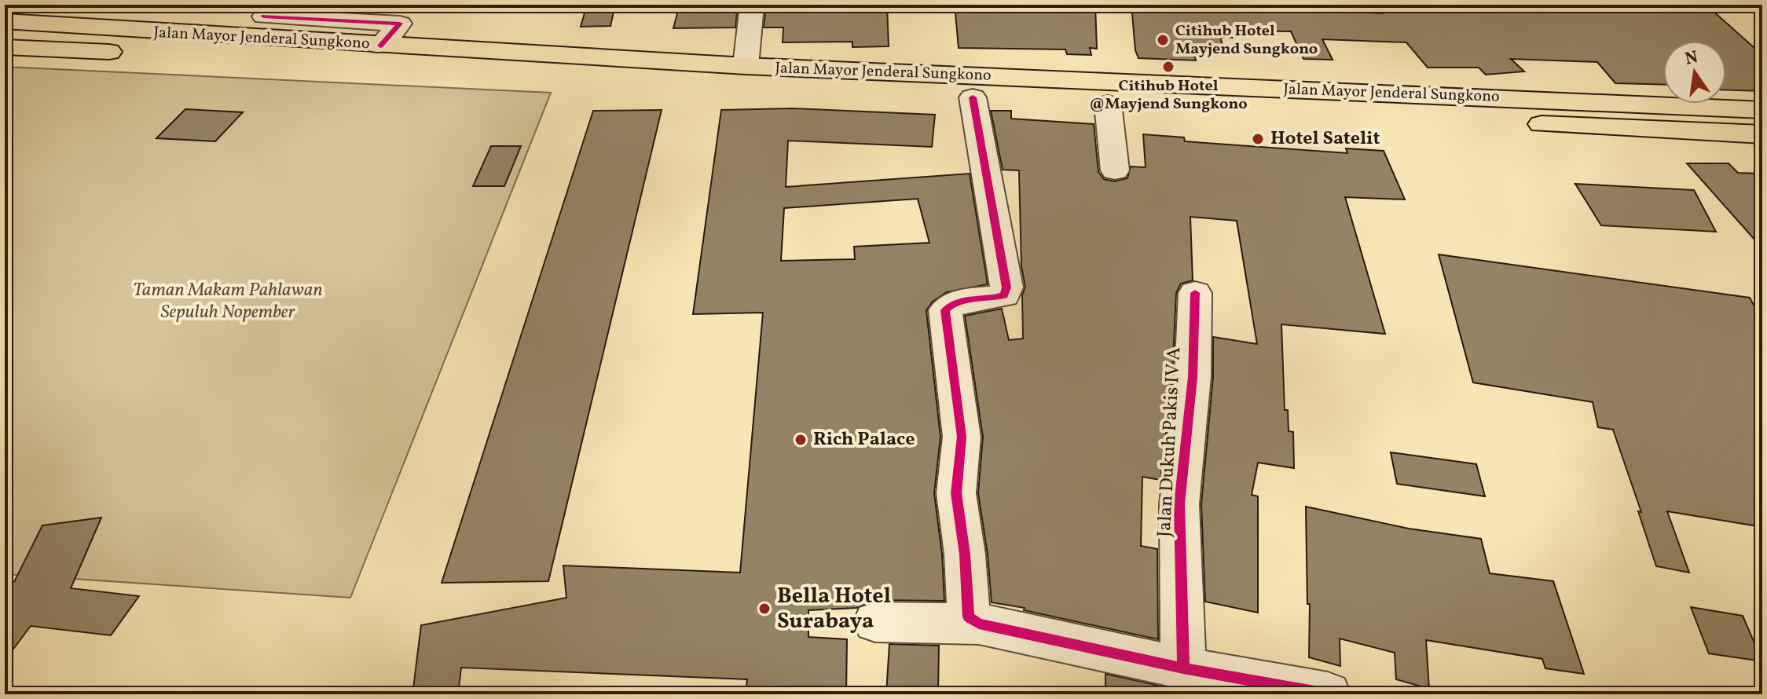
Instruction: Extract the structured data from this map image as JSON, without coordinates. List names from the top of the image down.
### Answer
{
  "streets": {
    "main road": ["Jalan Mayor Jenderal Sungkono"],
    "street": ["Jalan Dukuh Pakis IV A"]
  },
  "parks": ["Taman Makam Pahlawan Sepuluh Nopember"],
  "places": [
    "Citihub Hotel Mayjend Sungkono",
    "Citihub Hotel @Mayjend Sungkono",
    "Hotel Satelit",
    "Rich Palace",
    "Bella Hotel Surabaya"
  ],
  "north": "top"
}
